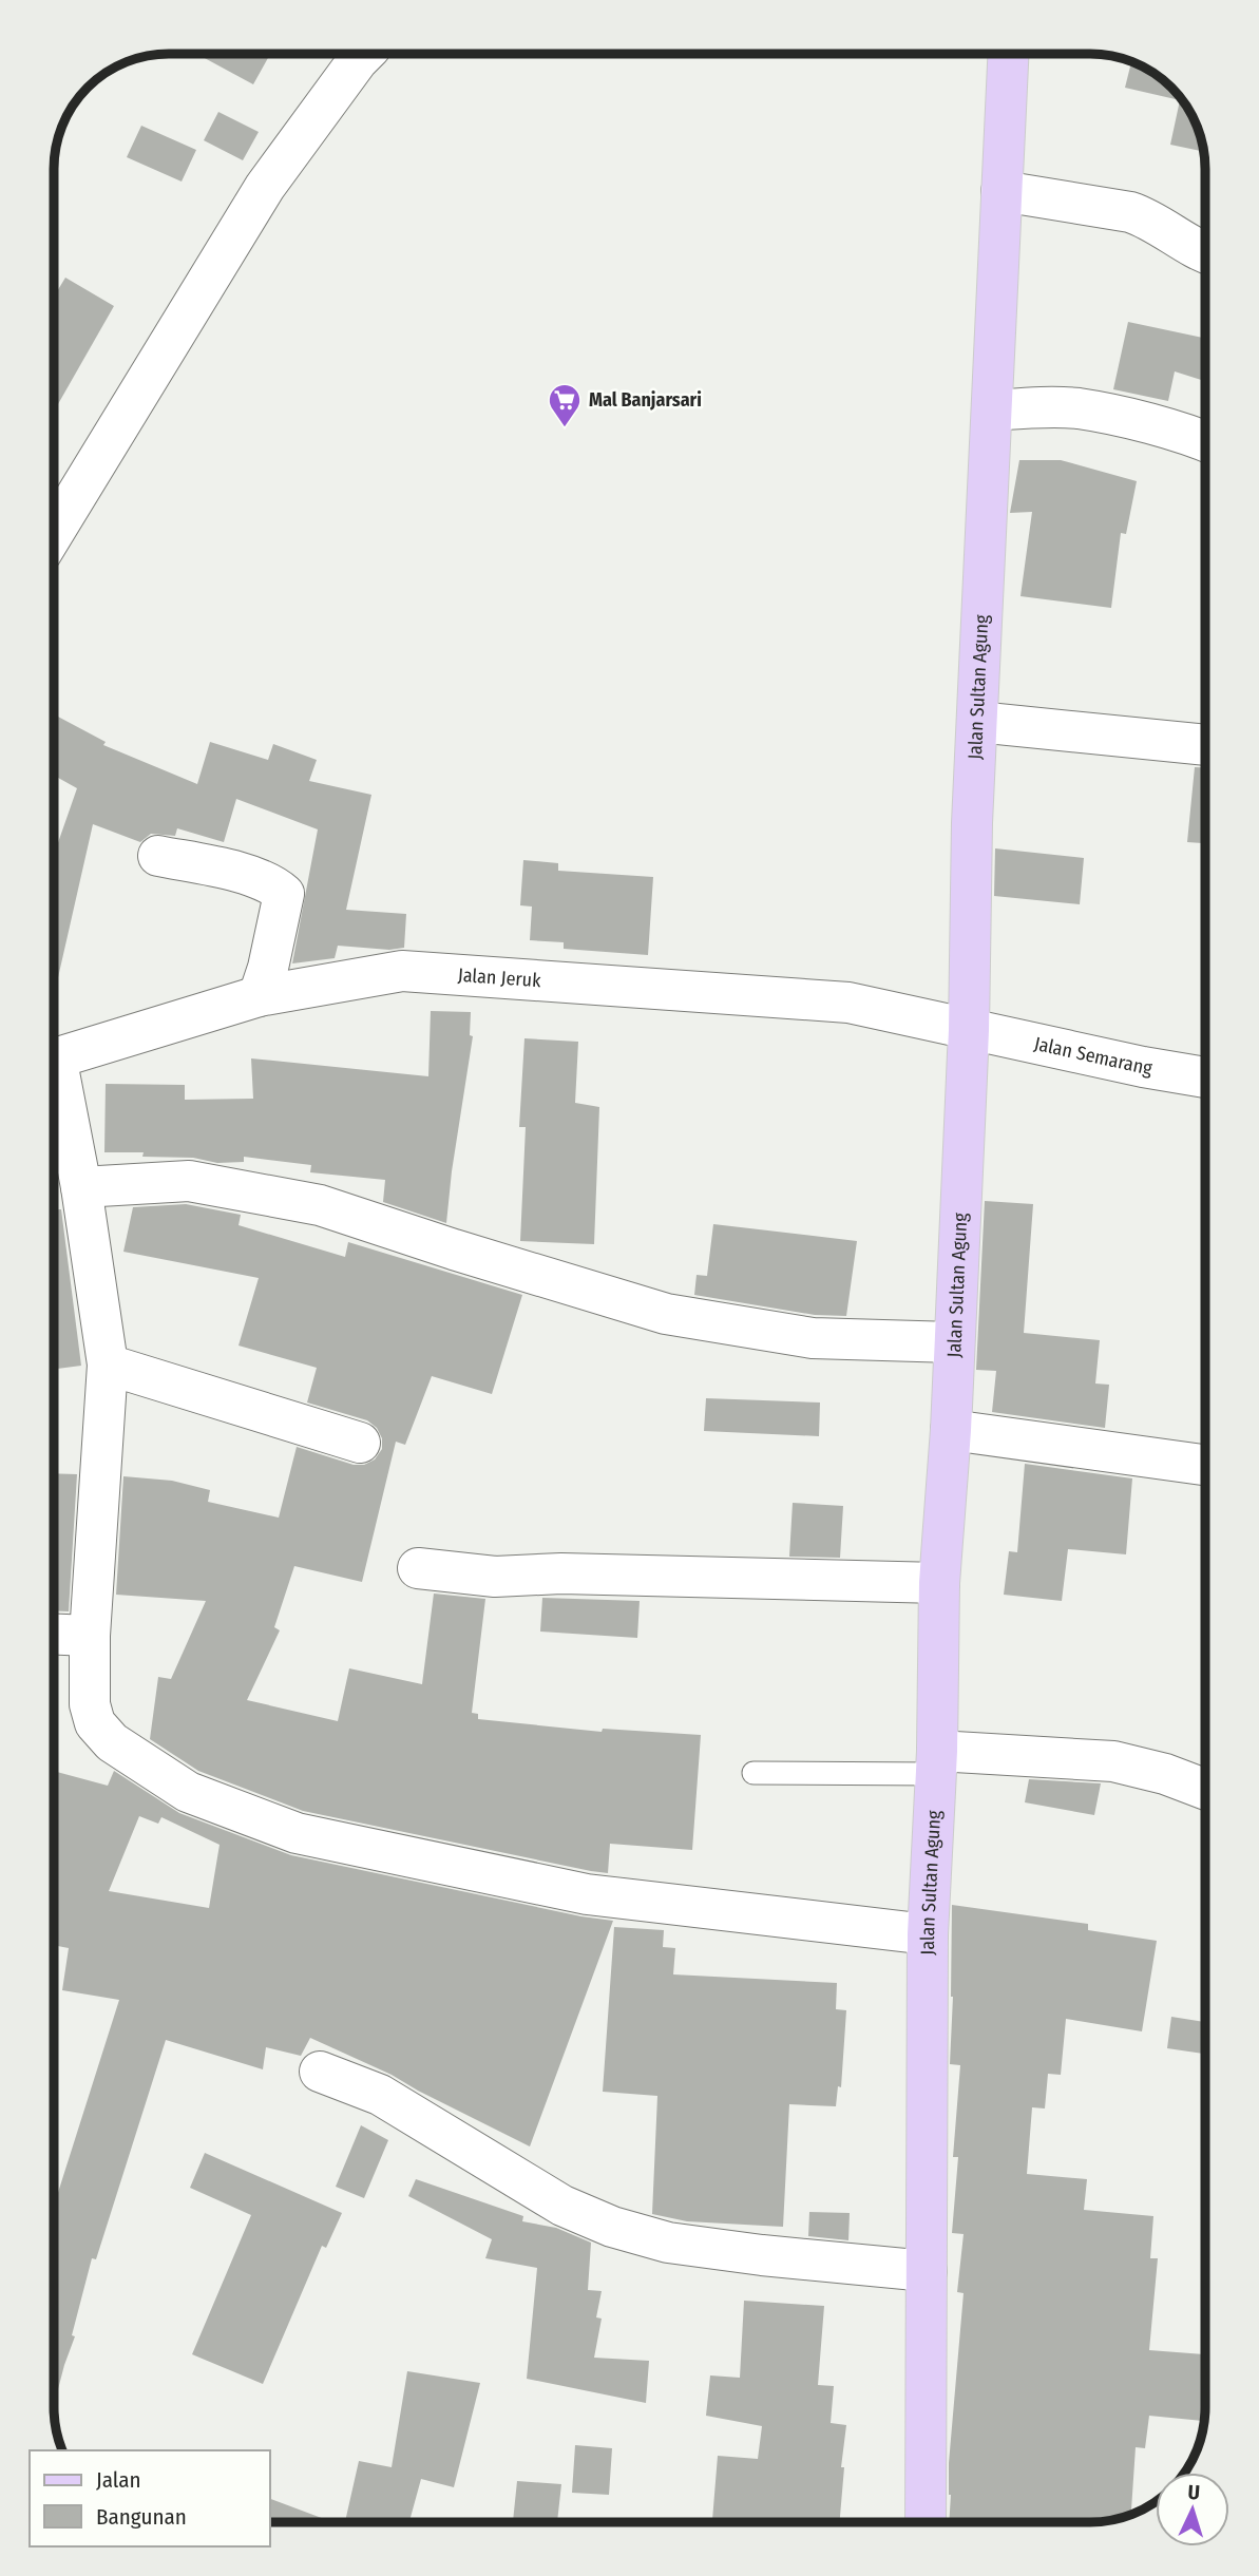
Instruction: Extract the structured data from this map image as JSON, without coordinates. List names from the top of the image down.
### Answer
{
  "streets": {
    "main road": ["Jalan Sultan Agung"],
    "street": ["Jalan Jeruk", "Jalan Semarang"]
  },
  "crossings": [
    ["Jalan Sultan Agung", "Jalan Jeruk"],
    ["Jalan Sultan Agung", "Jalan Semarang"],
    ["Jalan Jeruk", "Jalan Semarang"]
  ],
  "places": {
    "supermarket": ["Mal Banjarsari"]
  },
  "legend": ["Jalan", "Bangunan"],
  "north": "top"
}
